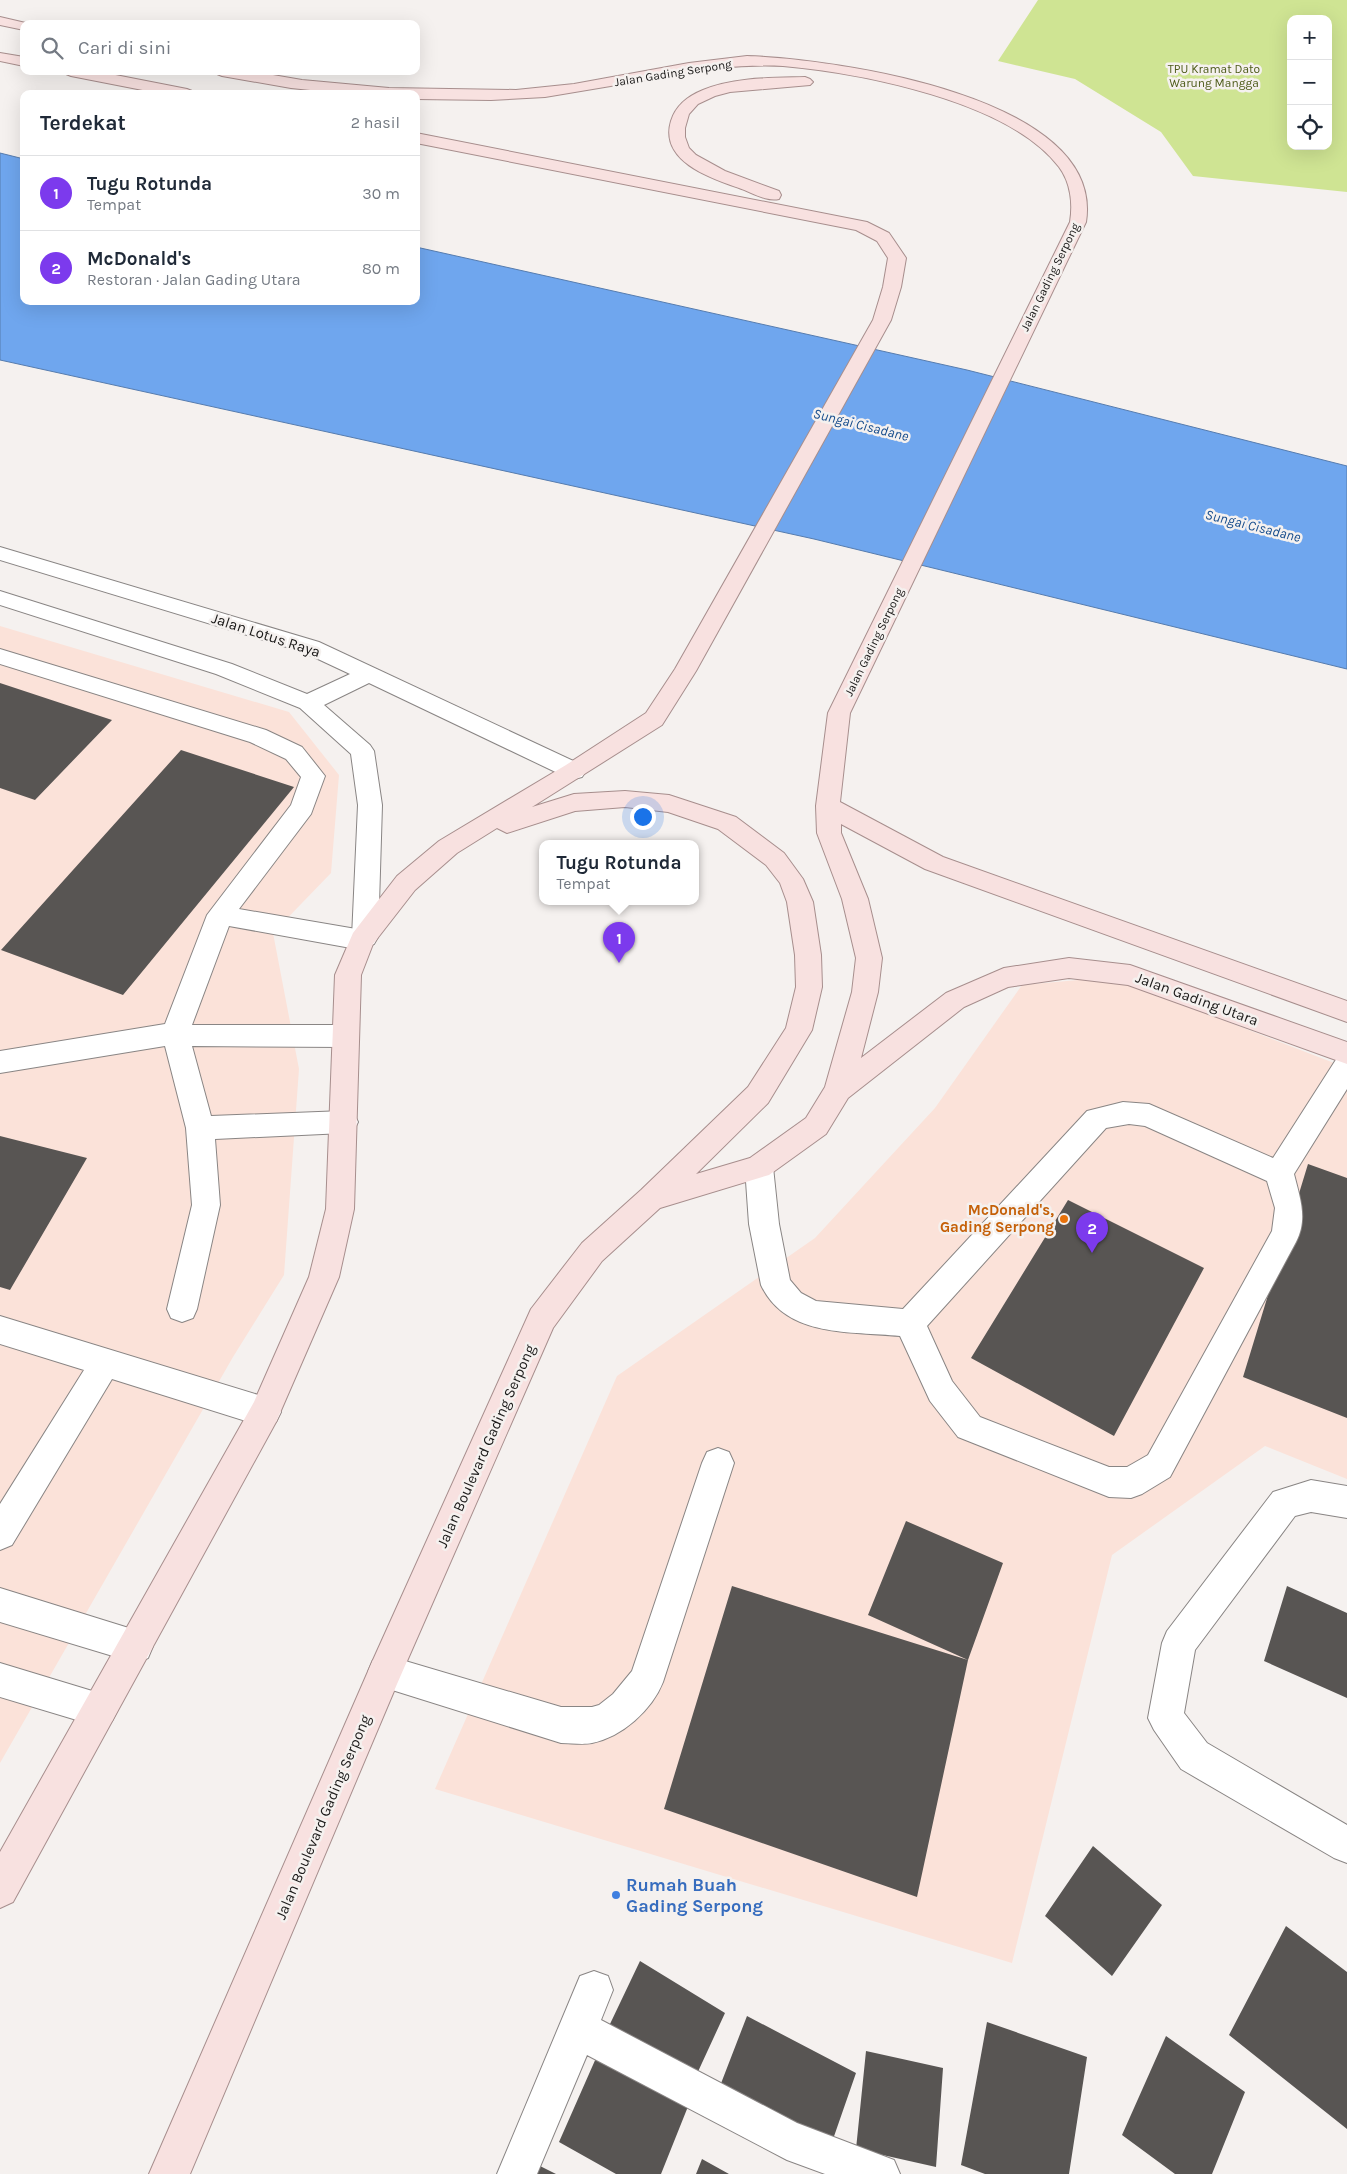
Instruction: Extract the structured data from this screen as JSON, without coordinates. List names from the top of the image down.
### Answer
{
  "streets": {
    "main road": ["Jalan Gading Serpong", "Jalan Gading Utara", "Jalan Boulevard Gading Serpong"],
    "street": ["Jalan Lotus Raya"]
  },
  "crossings": [
    ["Jalan Gading Serpong", "Jalan Boulevard Gading Serpong"],
    ["Jalan Gading Utara", "Jalan Boulevard Gading Serpong"]
  ],
  "water": ["Sungai Cisadane"],
  "parks": ["TPU Kramat Dato Warung Mangga"],
  "places": ["McDonald's, Gading Serpong", "Rumah Buah Gading Serpong"],
  "page": {
    "map_buttons": ["+", "−"],
    "search": "Cari di sini",
    "heading": ["Terdekat", "2 hasil"],
    "list": [
      {
        "mark": "1",
        "name": "Tugu Rotunda",
        "note": "Tempat",
        "value": "30 m"
      },
      {
        "mark": "2",
        "name": "McDonald's",
        "note": "Restoran · Jalan Gading Utara",
        "value": "80 m"
      }
    ],
    "popup": ["Tugu Rotunda", "Tempat"],
    "pins": ["1", "2"]
  }
}
